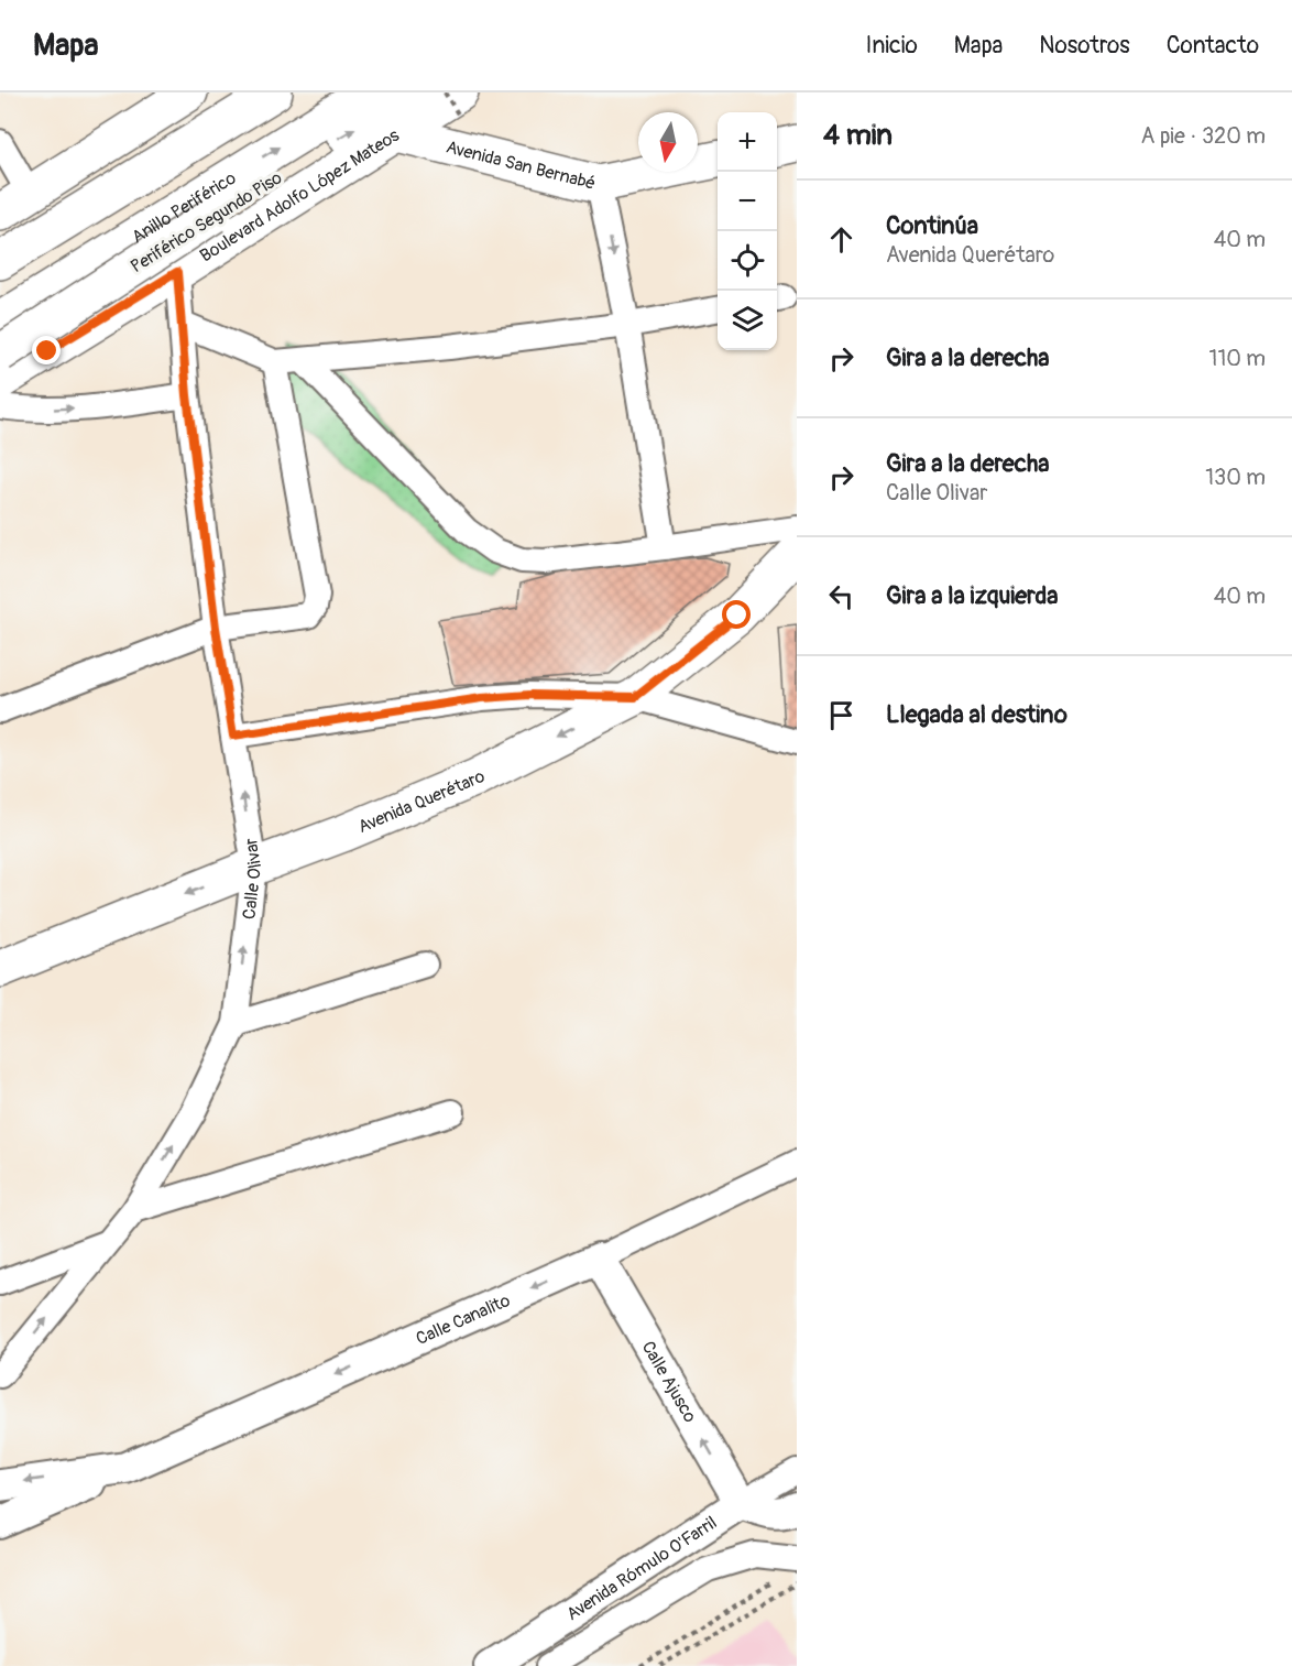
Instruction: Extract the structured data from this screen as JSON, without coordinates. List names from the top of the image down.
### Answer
{
  "streets": {
    "main road": [
      "Avenida San Bernabé",
      "Boulevard Adolfo López Mateos",
      "Anillo Periférico",
      "Periférico Segundo Piso",
      "Avenida Querétaro"
    ],
    "street": [
      "Calle Olivar",
      "Calle Canalito",
      "Calle Ajusco",
      "Avenida Rómulo O'Farril"
    ]
  },
  "crossings": [
    ["Avenida San Bernabé", "Boulevard Adolfo López Mateos"],
    ["Boulevard Adolfo López Mateos", "Calle Olivar"],
    ["Avenida Querétaro", "Calle Olivar"],
    ["Calle Canalito", "Calle Ajusco"],
    ["Calle Ajusco", "Avenida Rómulo O'Farril"]
  ],
  "one_way": ["Avenida Querétaro", "Calle Olivar", "Calle Ajusco"],
  "north": "bottom",
  "page": {
    "header": "Mapa",
    "nav": [
      "Inicio",
      "Mapa",
      "Nosotros",
      "Contacto"
    ],
    "heading": ["4 min", "A pie · 320 m"],
    "map_buttons": ["+", "−"],
    "list": [
      ["Continúa", "Avenida Querétaro", "40 m"],
      ["Gira a la derecha", "110 m"],
      ["Gira a la derecha", "Calle Olivar", "130 m"],
      ["Gira a la izquierda", "40 m"],
      "Llegada al destino"
    ]
  }
}
